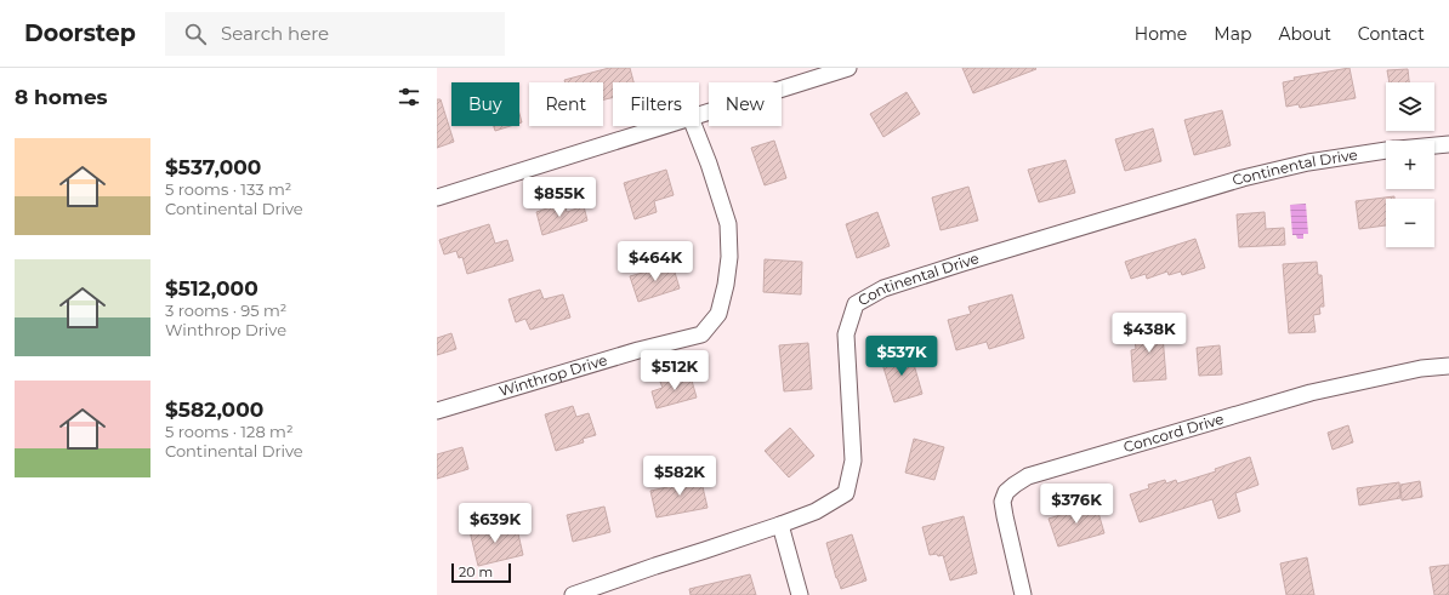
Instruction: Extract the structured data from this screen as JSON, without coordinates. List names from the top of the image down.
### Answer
{
  "streets": {
    "street": ["Continental Drive", "Winthrop Drive", "Concord Drive"]
  },
  "scale_bar": "20 m",
  "page": {
    "header": "Doorstep",
    "search": "Search here",
    "nav": [
      "Home",
      "Map",
      "About",
      "Contact"
    ],
    "heading": "8 homes",
    "map_buttons": ["+", "−"],
    "chip": [
      "Buy",
      "Rent",
      "Filters",
      "New"
    ],
    "list": [
      {
        "name": "$537,000",
        "note": "5 rooms · 133 m² · Continental Drive"
      },
      {
        "name": "$512,000",
        "note": "3 rooms · 95 m² · Winthrop Drive"
      },
      {
        "name": "$582,000",
        "note": "5 rooms · 128 m² · Continental Drive"
      }
    ],
    "price": [
      "$855K",
      "$464K",
      "$438K",
      "$537K",
      "$512K",
      "$582K",
      "$376K",
      "$639K"
    ],
    "scale": "20 m"
  }
}
